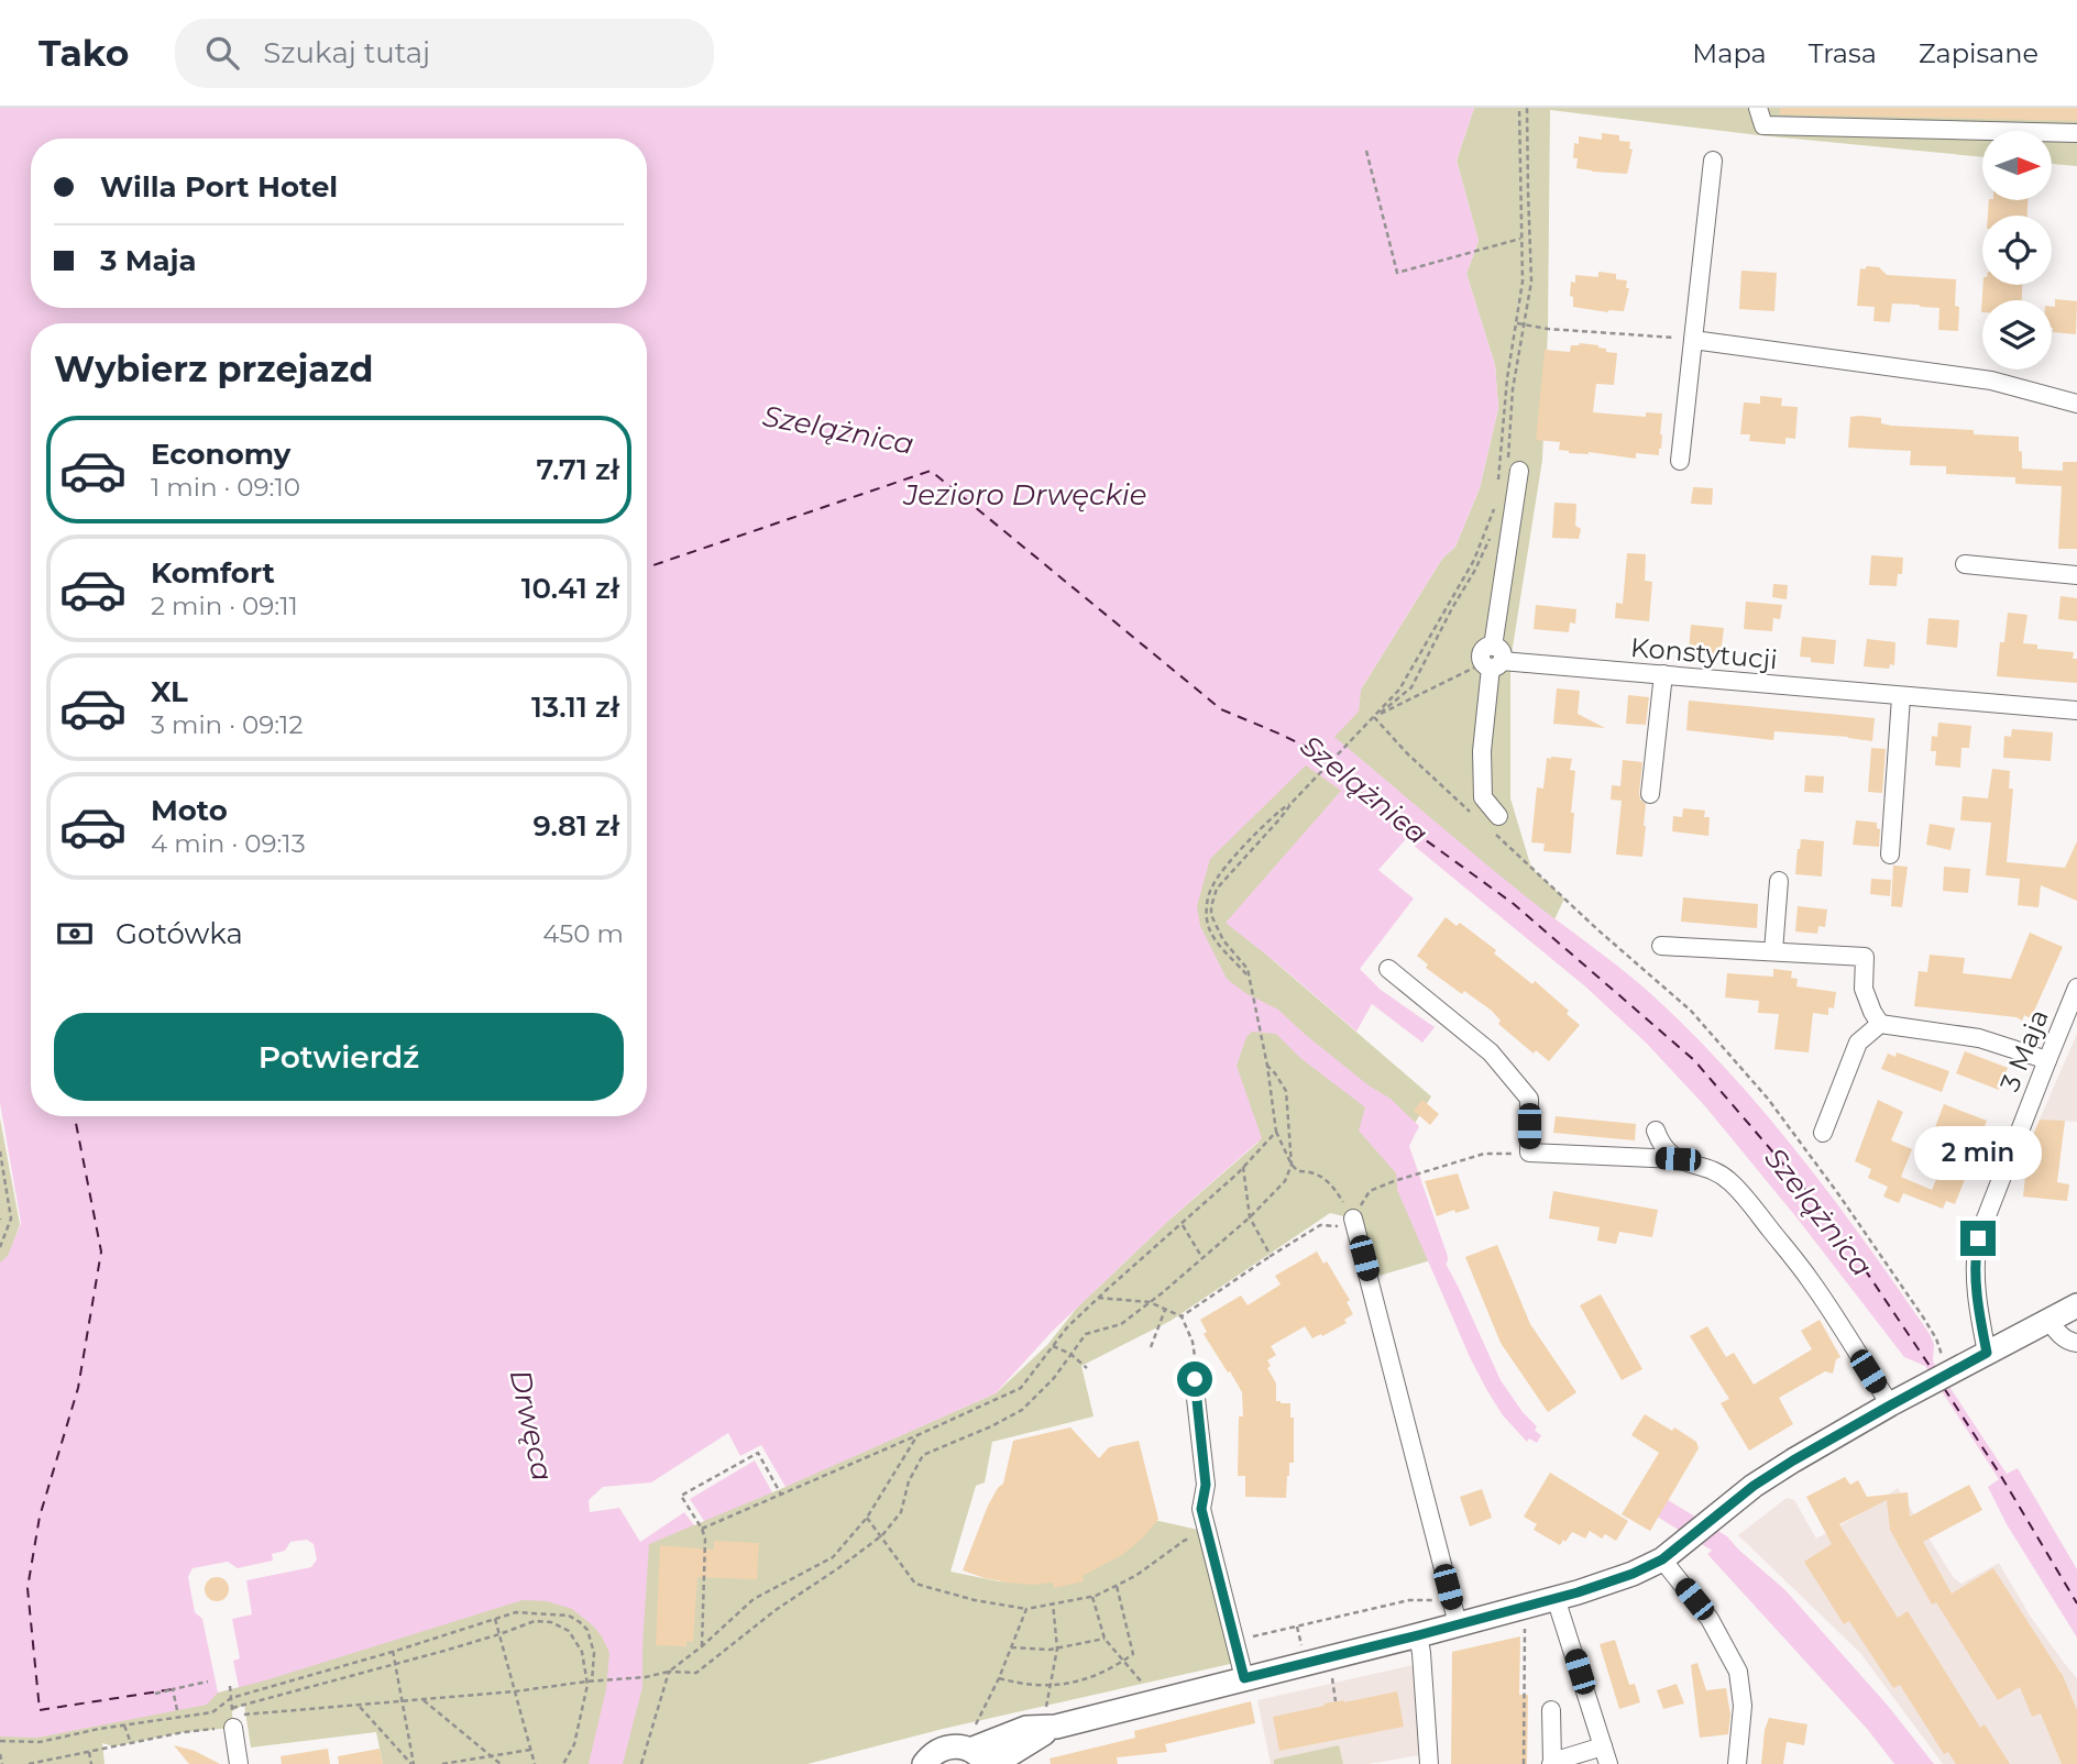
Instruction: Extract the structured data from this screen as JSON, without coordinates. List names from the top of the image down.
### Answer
{
  "streets": {
    "street": ["Konstytucji", "3 Maja"]
  },
  "water": ["Szelążnica", "Jezioro Drwęckie", "Drwęca"],
  "north": "right",
  "page": {
    "header": "Tako",
    "search": "Szukaj tutaj",
    "nav": ["Mapa", "Trasa", "Zapisane"],
    "banner": ["Willa Port Hotel", "3 Maja"],
    "heading": "Wybierz przejazd",
    "list": [
      {
        "name": "Economy",
        "note": "1 min · 09:10",
        "value": "7.71 zł"
      },
      {
        "name": "Komfort",
        "note": "2 min · 09:11",
        "value": "10.41 zł"
      },
      {
        "name": "XL",
        "note": "3 min · 09:12",
        "value": "13.11 zł"
      },
      {
        "name": "Moto",
        "note": "4 min · 09:13",
        "value": "9.81 zł"
      }
    ],
    "pay": ["Gotówka", "450 m"],
    "buttons": "Potwierdź",
    "bubble": "2 min"
  }
}
